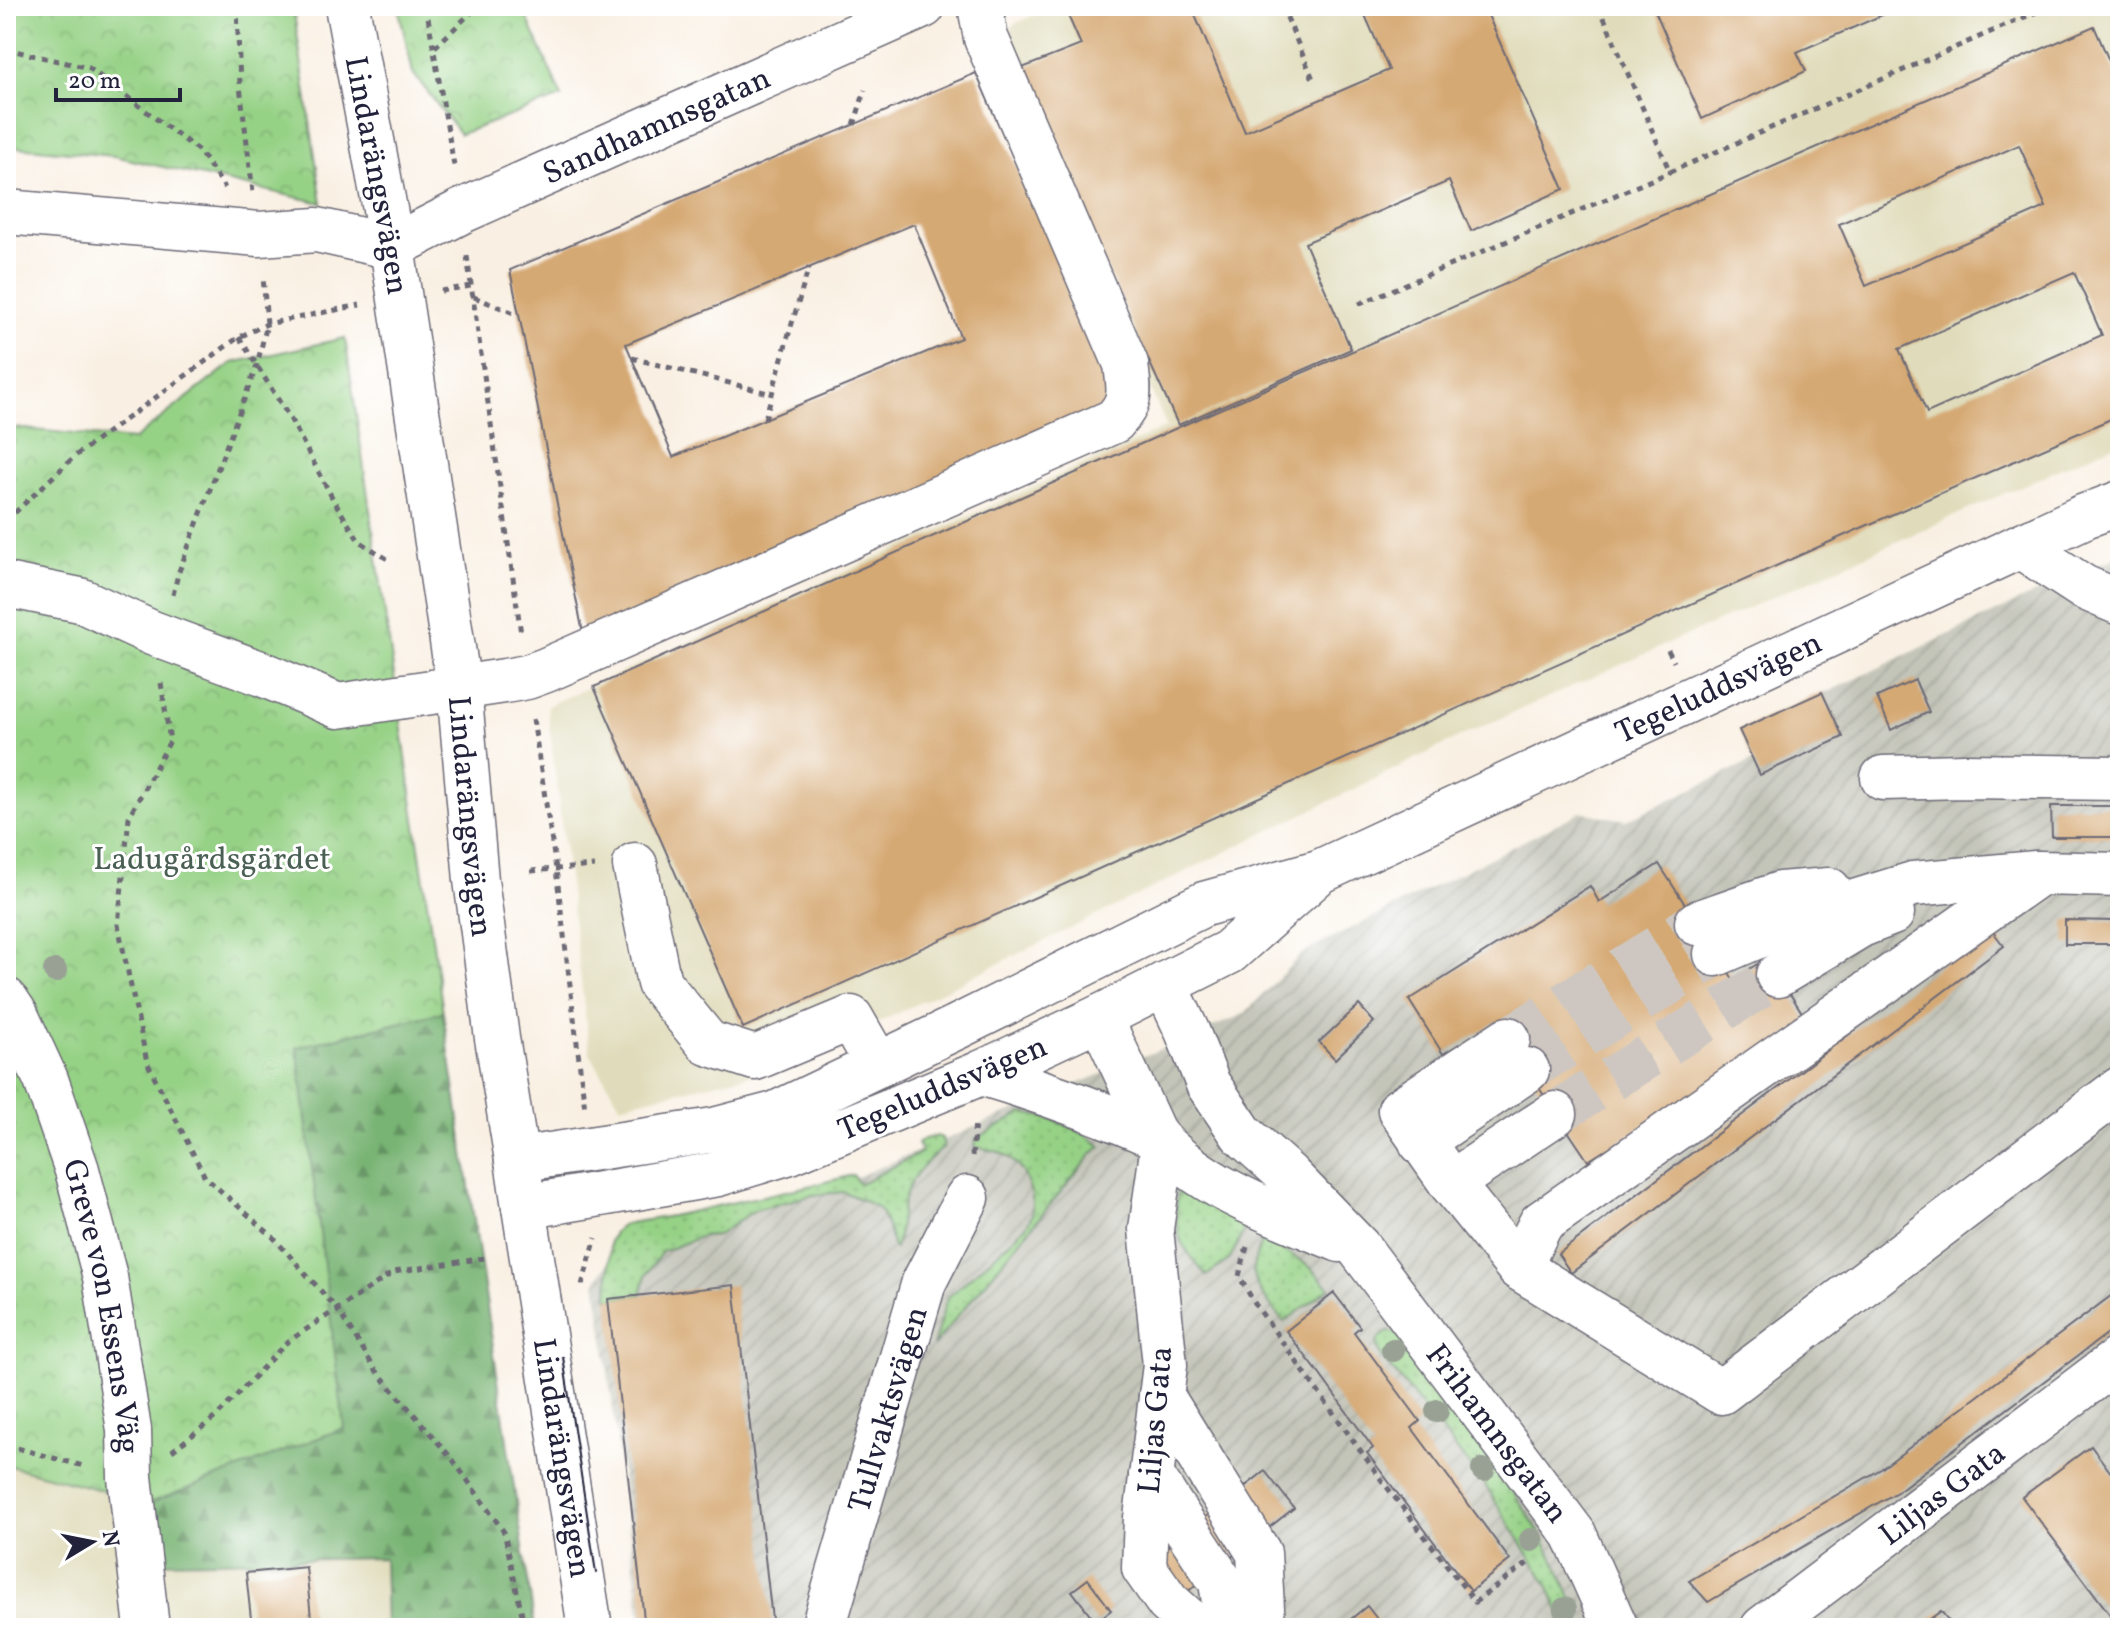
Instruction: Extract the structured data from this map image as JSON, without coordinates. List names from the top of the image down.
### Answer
{
  "streets": {
    "street": [
      "Sandhamnsgatan",
      "Lindarängsvägen",
      "Tegeluddsvägen",
      "Greve von Essens Väg",
      "Tullvaktsvägen",
      "Liljas Gata",
      "Frihamnsgatan"
    ]
  },
  "crossings": [
    ["Sandhamnsgatan", "Lindarängsvägen"],
    ["Lindarängsvägen", "Tegeluddsvägen"],
    ["Tegeluddsvägen", "Frihamnsgatan"]
  ],
  "parks": ["Ladugårdsgärdet"],
  "scale_bar": "20 m",
  "north": "right"
}
